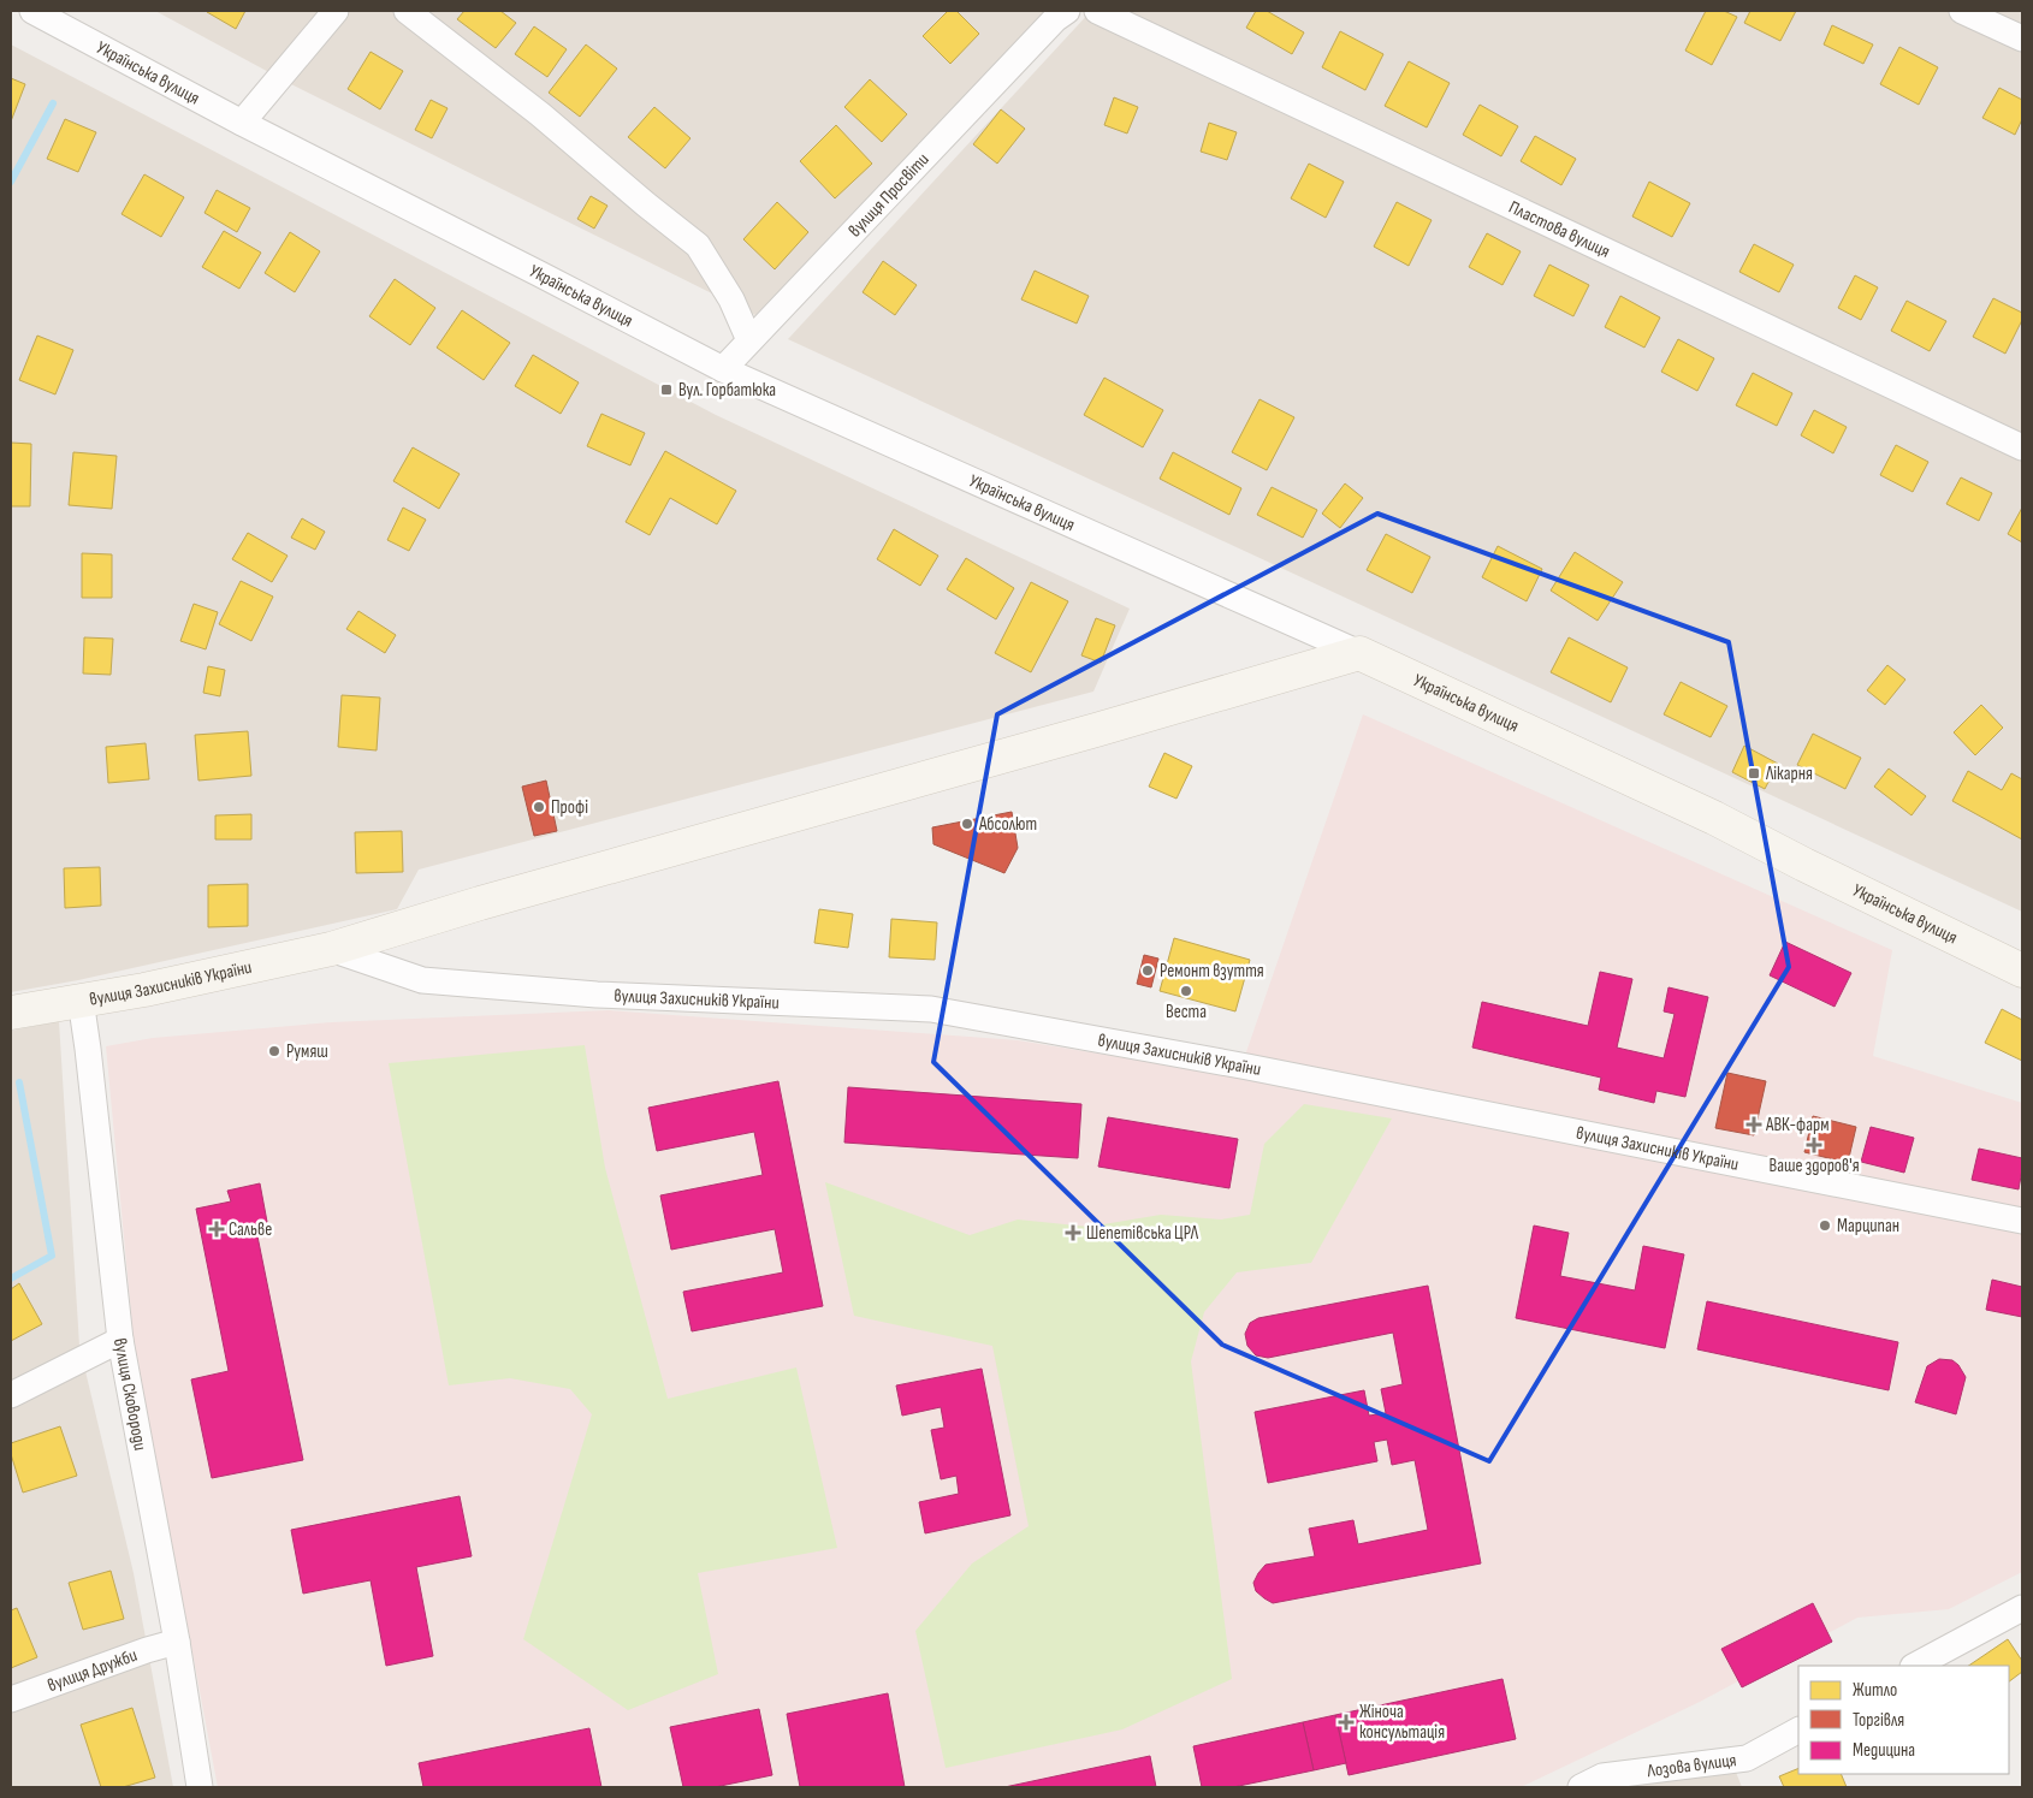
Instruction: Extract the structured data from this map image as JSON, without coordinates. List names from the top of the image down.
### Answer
{
  "streets": {
    "main road": ["Українська вулиця", "вулиця Захисників України"],
    "street": [
      "вулиця Просвіти",
      "Пластова вулиця",
      "вулиця Сковороди",
      "вулиця Дружби",
      "Лозова вулиця"
    ]
  },
  "crossings": [
    ["Українська вулиця", "вулиця Просвіти"],
    ["Українська вулиця", "вулиця Захисників України"],
    ["вулиця Захисників України", "вулиця Сковороди"],
    ["вулиця Сковороди", "вулиця Дружби"]
  ],
  "places": {
    "transit": ["Вул. Горбатюка", "Лікарня"],
    "other": [
      "Профі",
      "Абсолют",
      "Ремонт взуття",
      "Веста",
      "Румяш",
      "Марципан"
    ],
    "health": [
      "АВК-фарм",
      "Ваше здоров'я",
      "Сальве",
      "Шепетівська ЦРЛ",
      "Жіноча консультація"
    ]
  },
  "legend": ["Житло", "Торгівля", "Медицина"]
}
